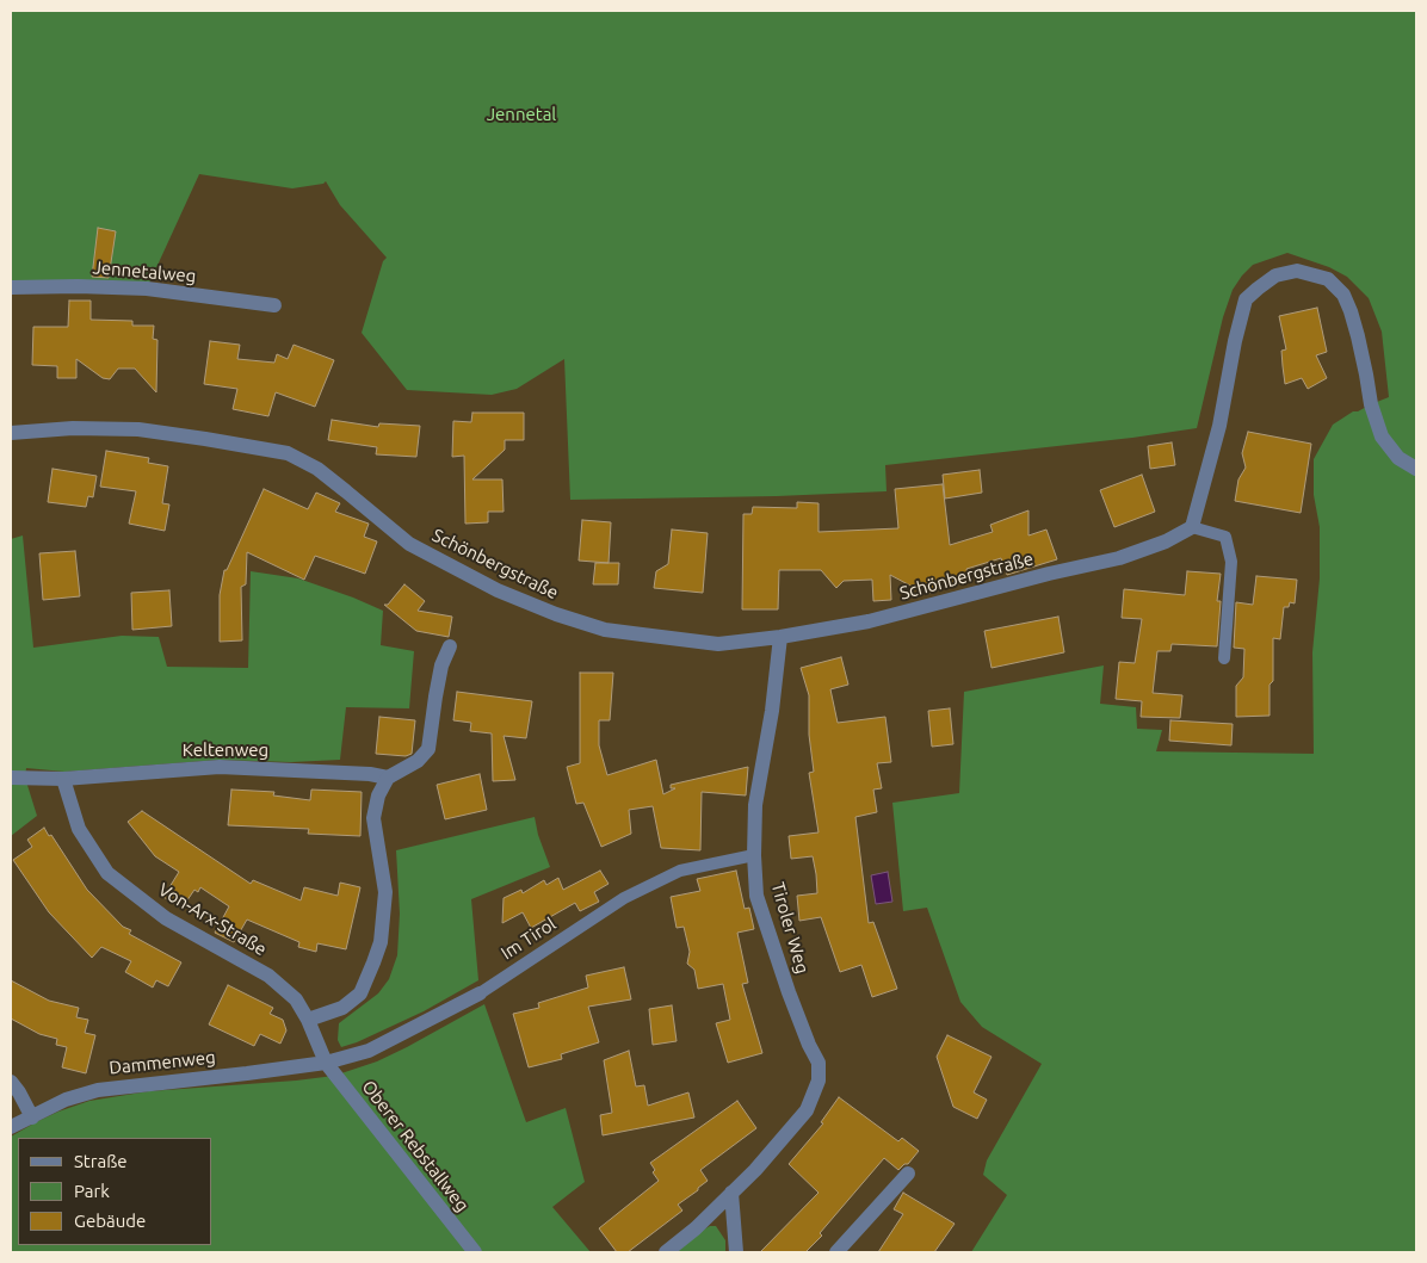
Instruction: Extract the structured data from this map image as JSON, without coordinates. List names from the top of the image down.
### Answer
{
  "streets": {
    "street": [
      "Jennetalweg",
      "Schönbergstraße",
      "Keltenweg",
      "Von-Arx-Straße",
      "Tiroler Weg",
      "Im Tirol",
      "Dammenweg",
      "Oberer Rebstallweg"
    ]
  },
  "crossings": [
    ["Schönbergstraße", "Tiroler Weg"],
    ["Keltenweg", "Von-Arx-Straße"],
    ["Von-Arx-Straße", "Im Tirol"],
    ["Von-Arx-Straße", "Dammenweg"],
    ["Von-Arx-Straße", "Oberer Rebstallweg"],
    ["Tiroler Weg", "Im Tirol"],
    ["Im Tirol", "Dammenweg"],
    ["Im Tirol", "Oberer Rebstallweg"],
    ["Dammenweg", "Oberer Rebstallweg"]
  ],
  "parks": ["Jennetal"],
  "legend": ["Straße", "Park", "Gebäude"]
}
